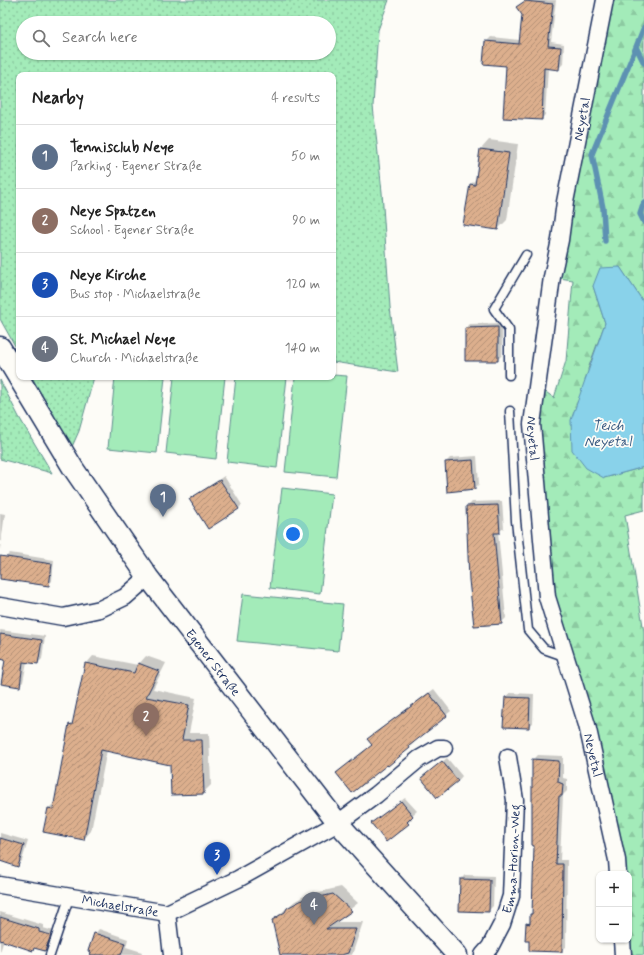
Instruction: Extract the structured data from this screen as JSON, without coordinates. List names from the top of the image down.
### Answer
{
  "streets": {
    "street": [
      "Neyetal",
      "Egener Straße",
      "Emma-Horion-Weg",
      "Michaelstraße"
    ]
  },
  "crossings": [
    ["Egener Straße", "Michaelstraße"]
  ],
  "water": ["Teich Neyetal"],
  "page": {
    "search": "Search here",
    "heading": ["Nearby", "4 results"],
    "list": [
      {
        "mark": "1",
        "name": "Tennisclub Neye",
        "note": "Parking · Egener Straße",
        "value": "50 m"
      },
      {
        "mark": "2",
        "name": "Neye Spatzen",
        "note": "School · Egener Straße",
        "value": "90 m"
      },
      {
        "mark": "3",
        "name": "Neye Kirche",
        "note": "Bus stop · Michaelstraße",
        "value": "120 m"
      },
      {
        "mark": "4",
        "name": "St. Michael Neye",
        "note": "Church · Michaelstraße",
        "value": "140 m"
      }
    ],
    "pins": [
      "1",
      "2",
      "3",
      "4"
    ],
    "map_buttons": ["+", "−"]
  }
}
